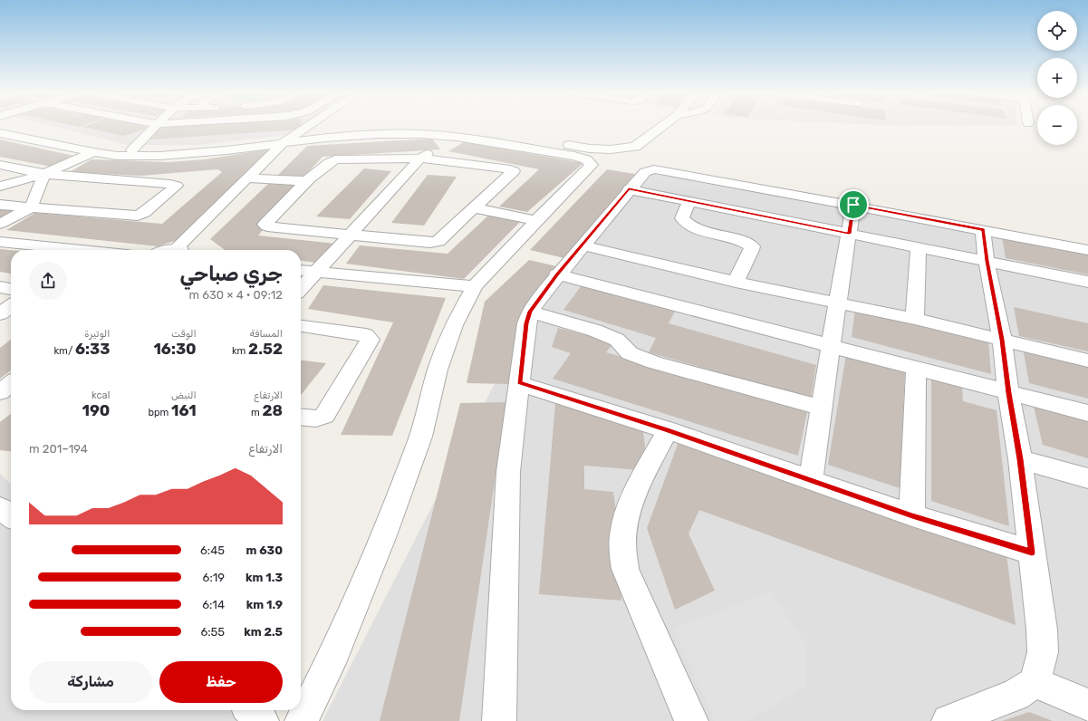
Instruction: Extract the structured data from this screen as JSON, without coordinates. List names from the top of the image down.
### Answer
{
  "page": {
    "map_buttons": ["+", "−"],
    "heading": ["جري صباحي", "09:12 · 4 × 630 m"],
    "stats": [
      ["المسافة", "2.52 km"],
      ["الوقت", "16:30"],
      ["الوتيرة", "6:33 /km"],
      ["الارتفاع", "28 m"],
      ["النبض", "161 bpm"],
      ["kcal", "190"]
    ],
    "chart": ["الارتفاع", "194–201 m"],
    "list": [
      {
        "name": "630 m",
        "note": "6:45"
      },
      {
        "name": "1.3 km",
        "note": "6:19"
      },
      {
        "name": "1.9 km",
        "note": "6:14"
      },
      {
        "name": "2.5 km",
        "note": "6:55"
      }
    ],
    "buttons": ["حفظ", "مشاركة"]
  }
}
